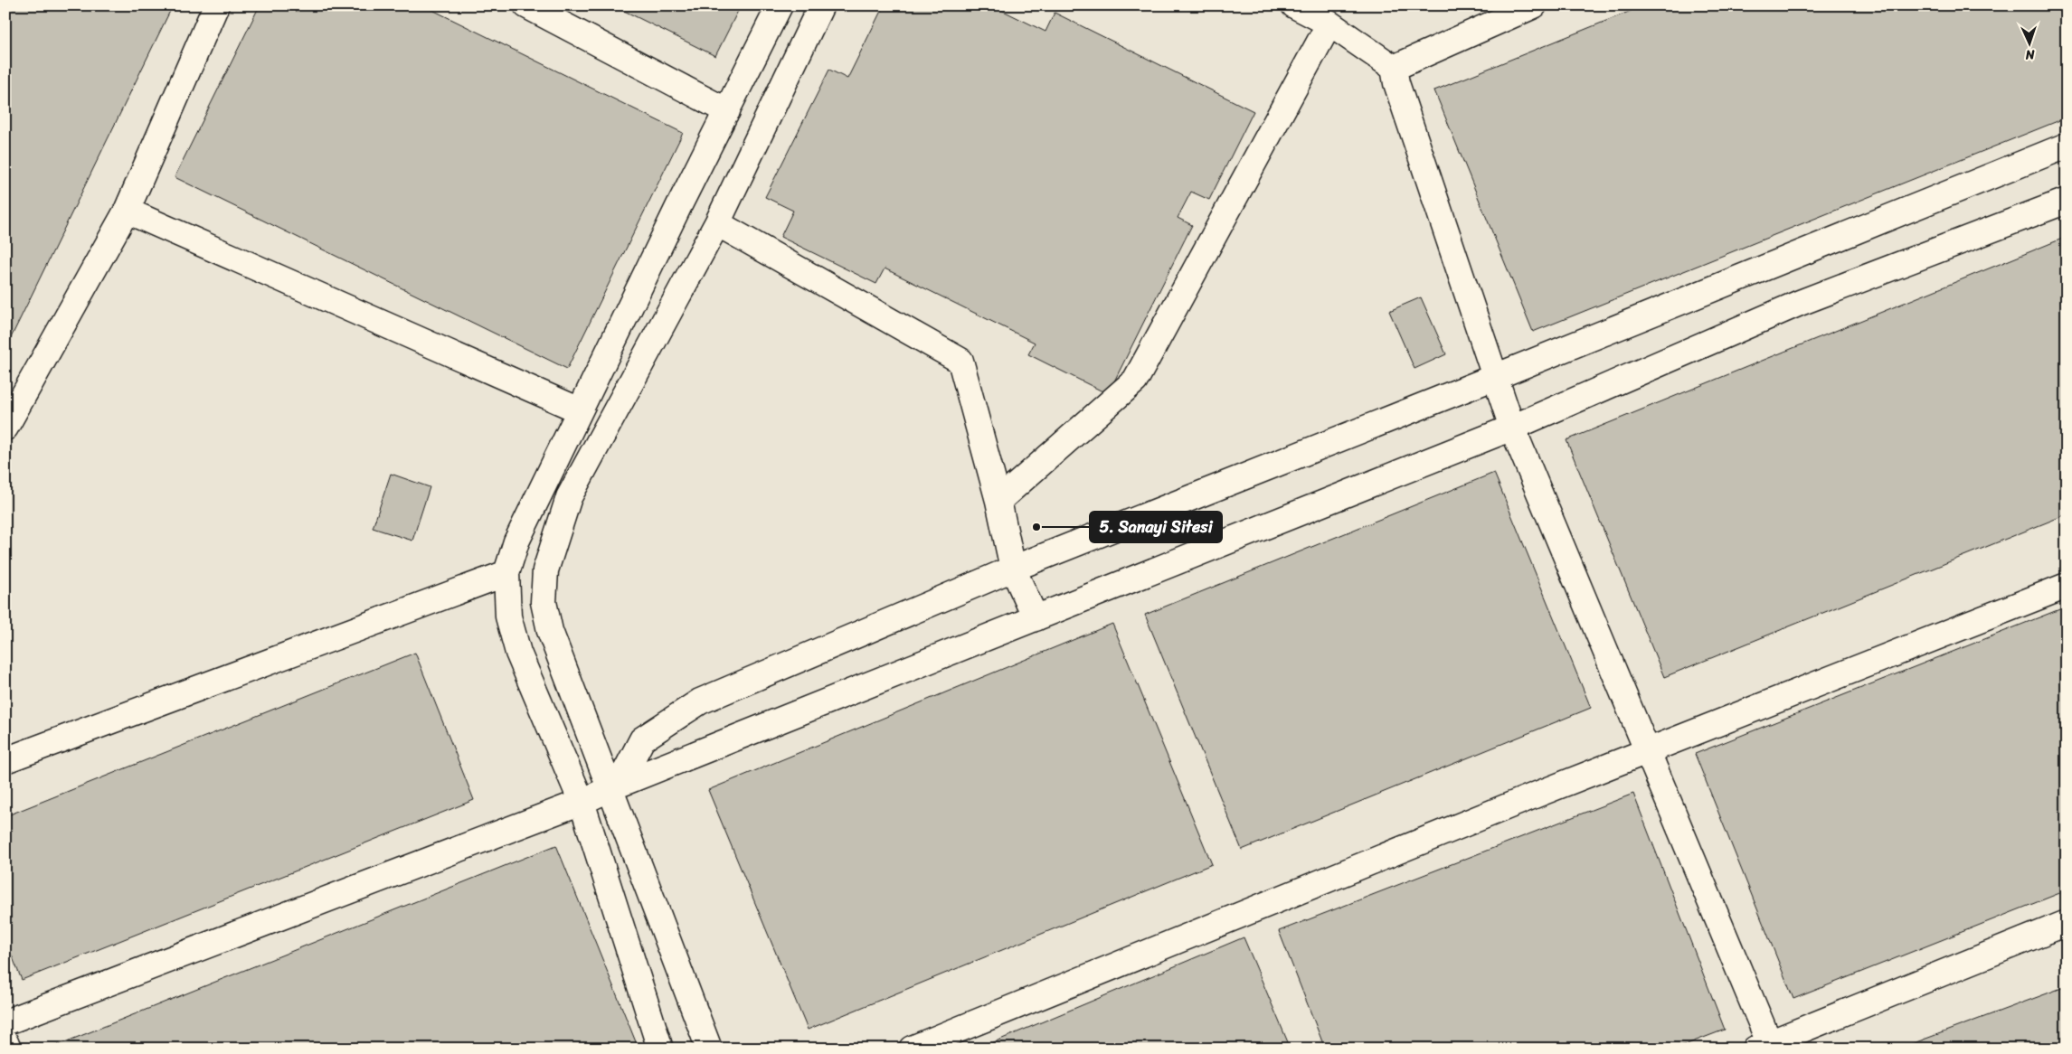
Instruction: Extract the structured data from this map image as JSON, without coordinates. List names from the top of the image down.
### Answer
{
  "places": ["5. Sanayi Sitesi"],
  "north": "bottom"
}
